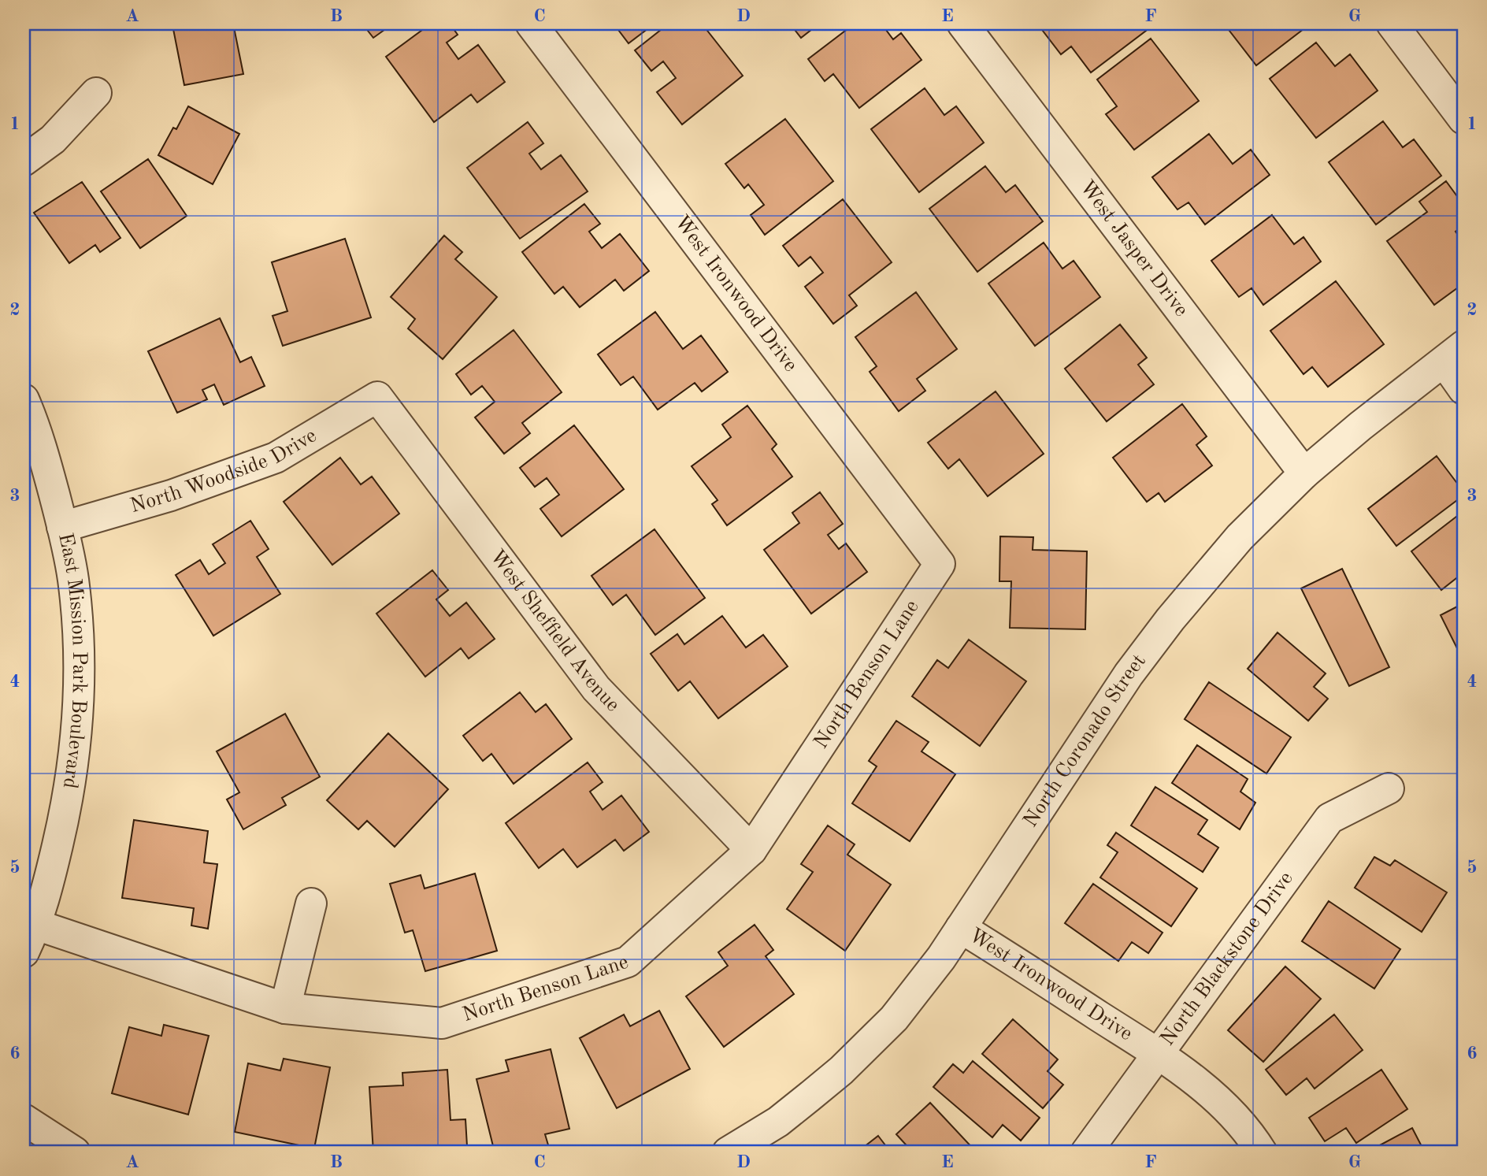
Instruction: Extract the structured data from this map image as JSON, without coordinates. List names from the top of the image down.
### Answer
{
  "streets": {
    "street": [
      "West Jasper Drive",
      "West Ironwood Drive",
      "North Woodside Drive",
      "West Sheffield Avenue",
      "East Mission Park Boulevard",
      "North Benson Lane",
      "North Coronado Street",
      "North Blackstone Drive"
    ]
  },
  "crossings": [
    ["West Jasper Drive", "North Coronado Street"],
    ["West Ironwood Drive", "North Benson Lane"],
    ["West Ironwood Drive", "North Coronado Street"],
    ["West Ironwood Drive", "North Blackstone Drive"],
    ["North Woodside Drive", "West Sheffield Avenue"],
    ["North Woodside Drive", "East Mission Park Boulevard"],
    ["West Sheffield Avenue", "North Benson Lane"],
    ["East Mission Park Boulevard", "North Benson Lane"]
  ],
  "grid": {
    "columns": [
      "A",
      "B",
      "C",
      "D",
      "E",
      "F",
      "G"
    ],
    "rows": [
      "1",
      "2",
      "3",
      "4",
      "5",
      "6"
    ]
  }
}
